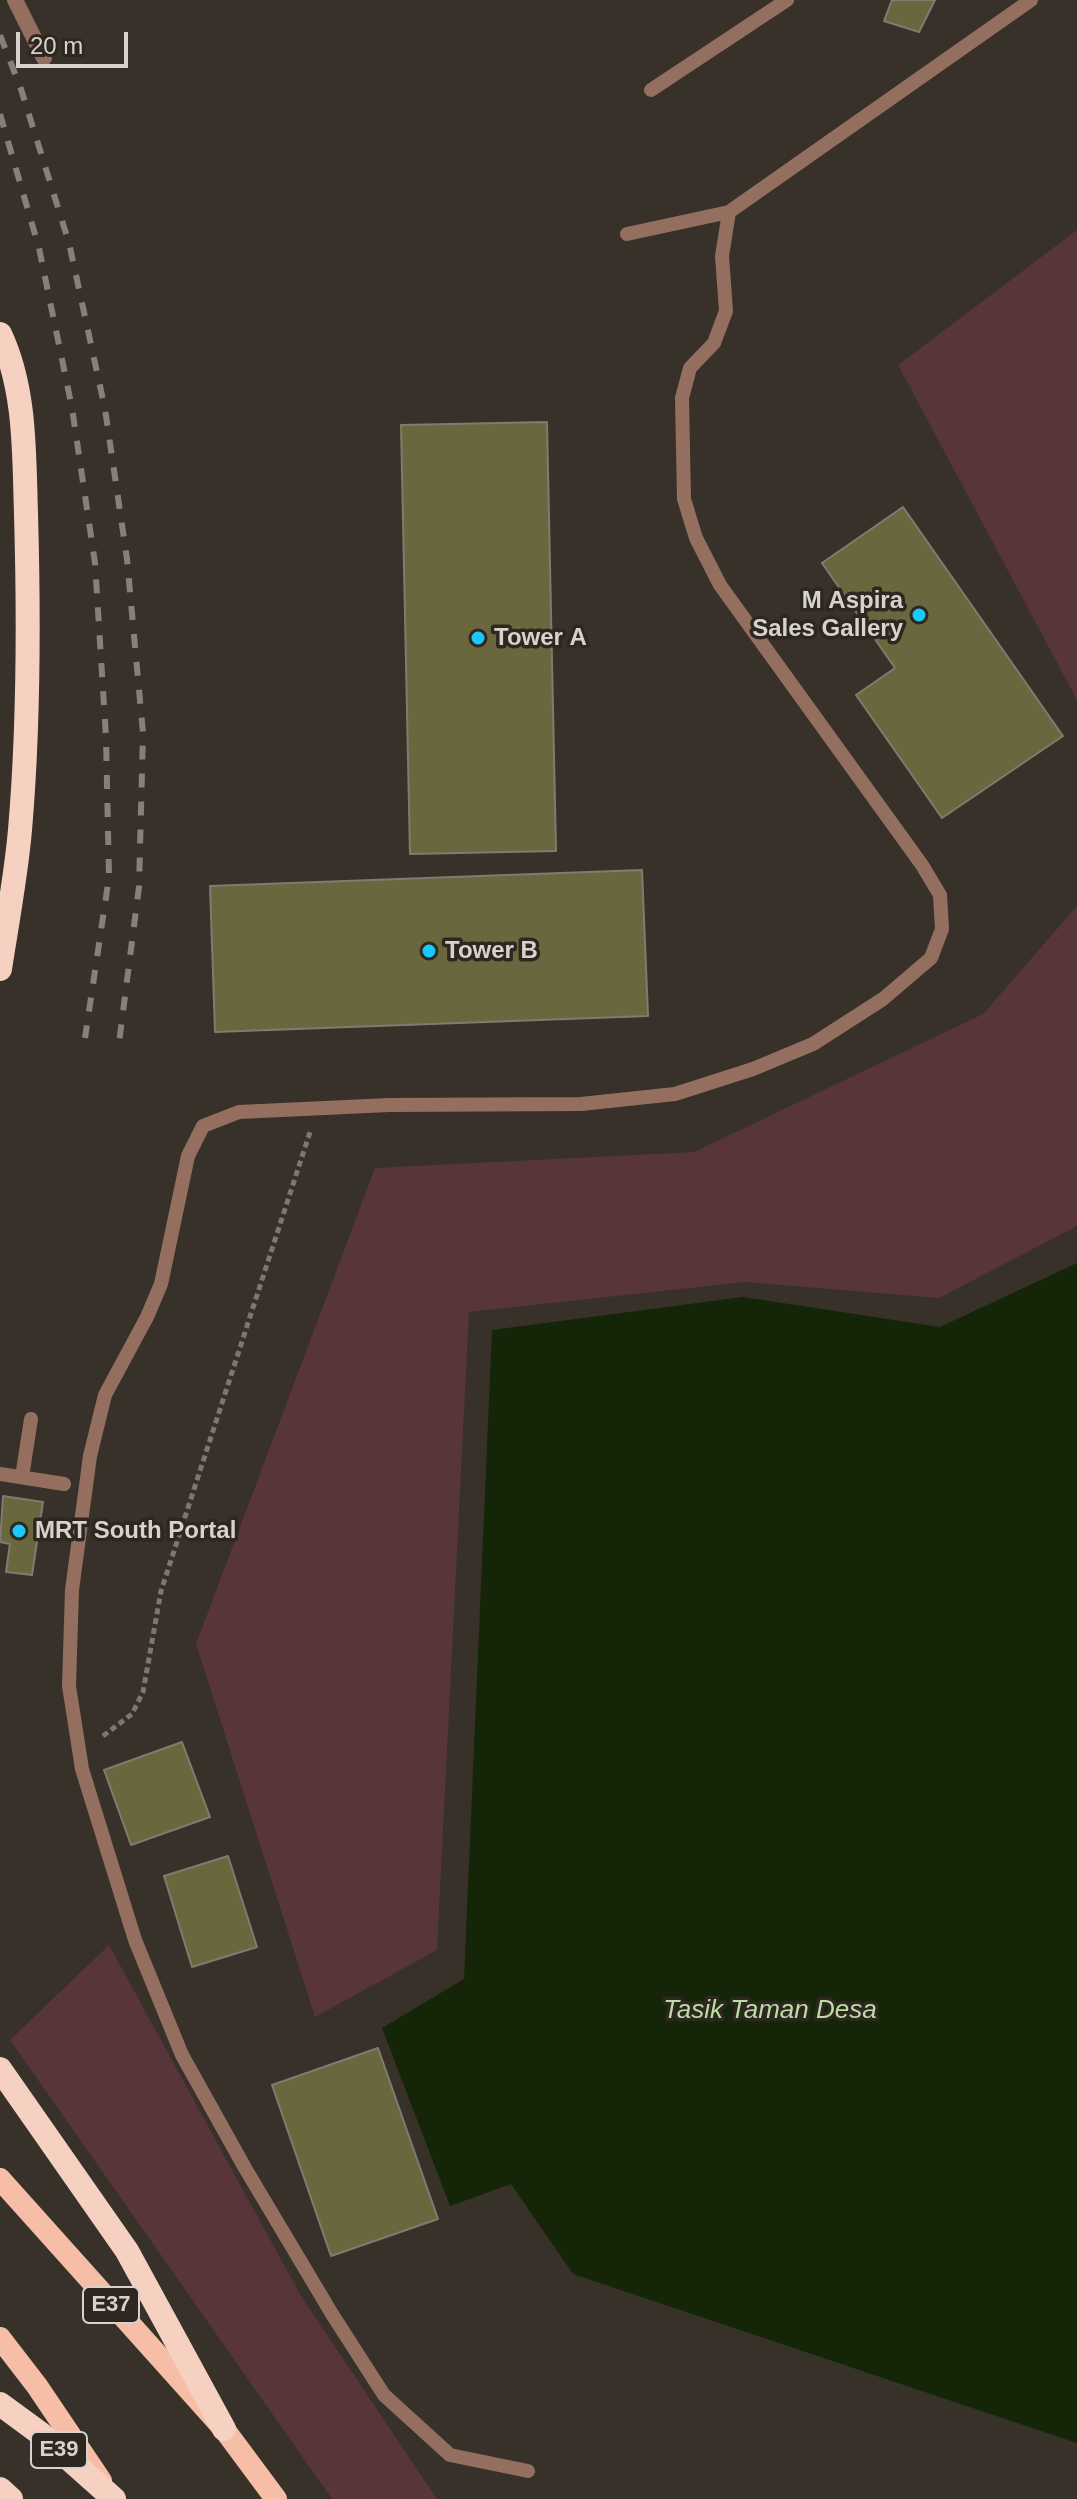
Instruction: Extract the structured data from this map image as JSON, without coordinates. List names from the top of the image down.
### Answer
{
  "streets": {
    "highway": ["E37", "E39"]
  },
  "water": ["Tasik Taman Desa"],
  "places": [
    "M Aspira Sales Gallery",
    "Tower A",
    "Tower B",
    "MRT South Portal"
  ],
  "scale_bar": "20 m"
}
